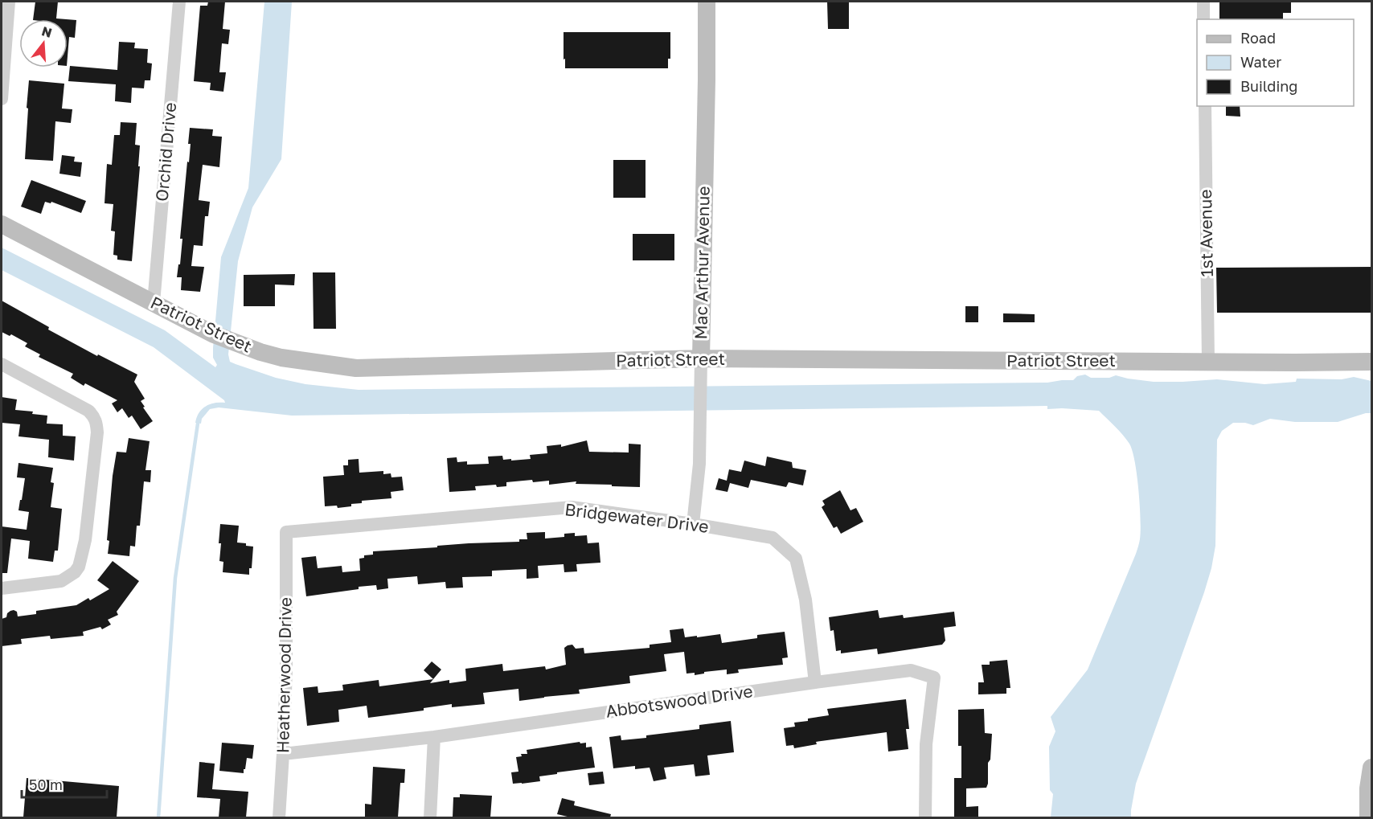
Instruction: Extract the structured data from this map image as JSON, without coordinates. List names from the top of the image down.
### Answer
{
  "streets": {
    "main road": ["Mac Arthur Avenue", "Patriot Street"],
    "street": [
      "Orchid Drive",
      "1st Avenue",
      "Bridgewater Drive",
      "Heatherwood Drive",
      "Abbotswood Drive"
    ]
  },
  "crossings": [
    ["Orchid Drive", "Patriot Street"],
    ["1st Avenue", "Patriot Street"],
    ["Mac Arthur Avenue", "Patriot Street"],
    ["Mac Arthur Avenue", "Bridgewater Drive"],
    ["Bridgewater Drive", "Heatherwood Drive"],
    ["Bridgewater Drive", "Abbotswood Drive"],
    ["Heatherwood Drive", "Abbotswood Drive"]
  ],
  "legend": ["Road", "Water", "Building"],
  "scale_bar": "50 m",
  "north": "top"
}
